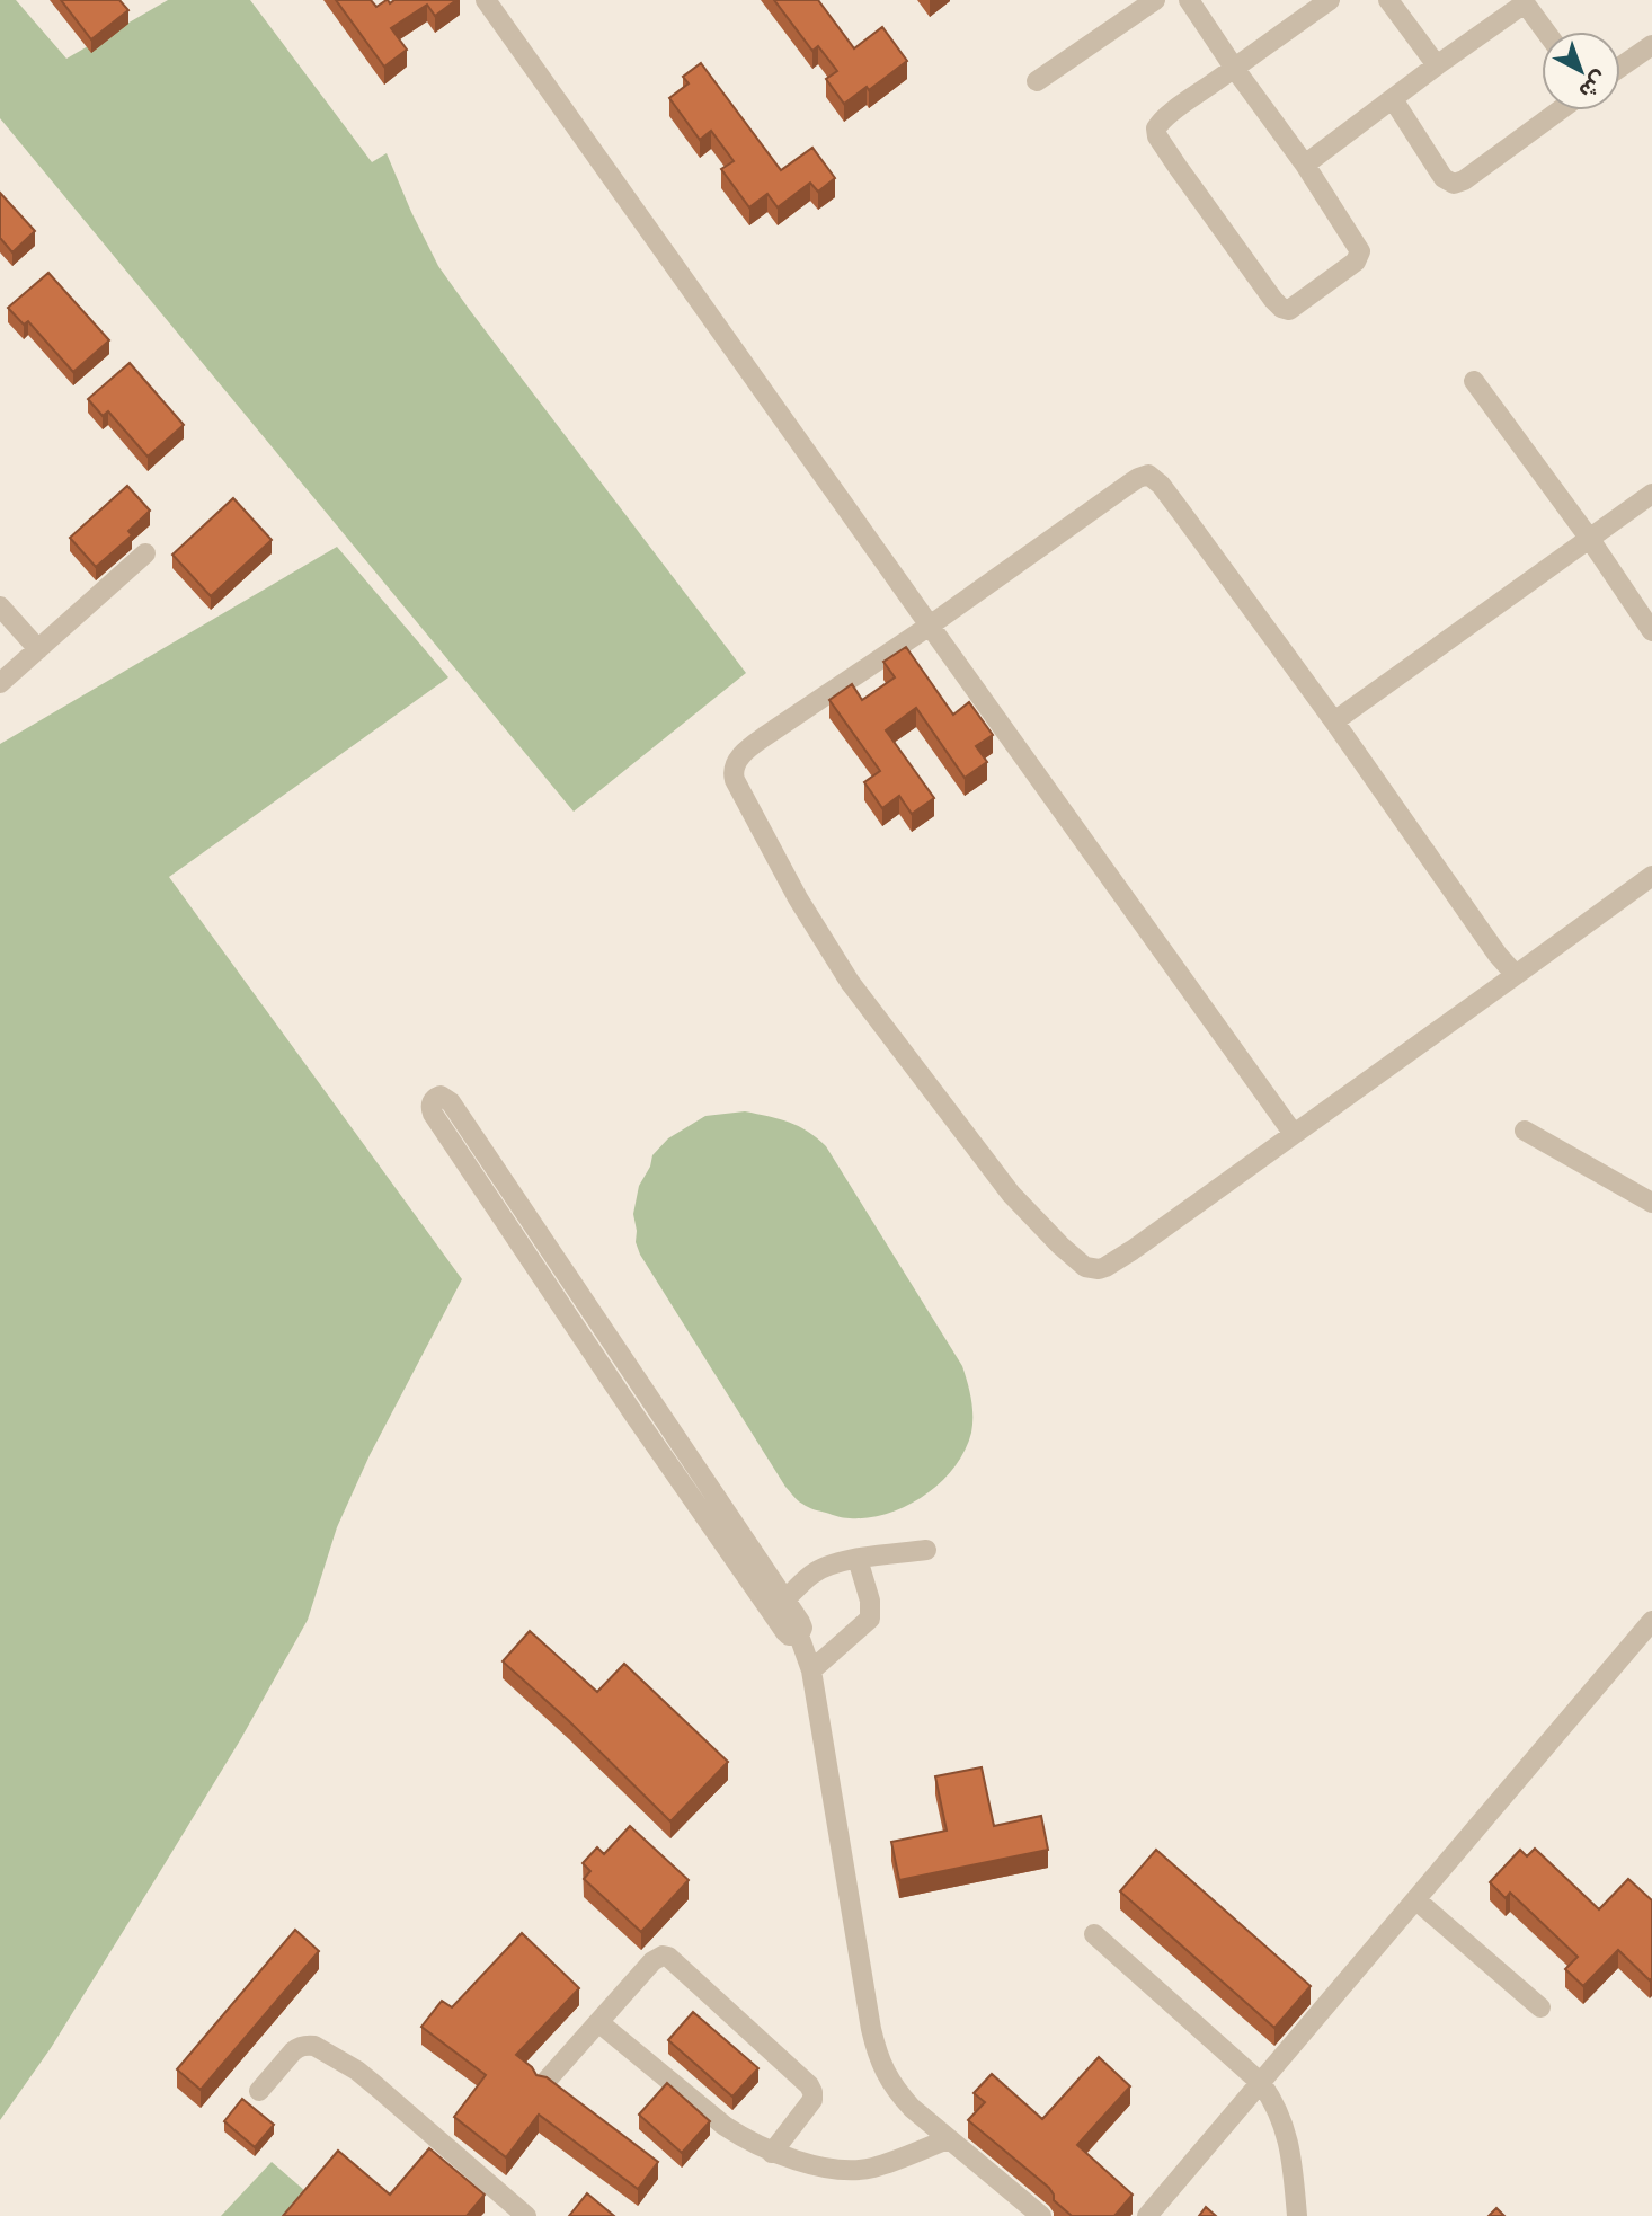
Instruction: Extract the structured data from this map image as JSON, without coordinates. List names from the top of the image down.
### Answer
{
  "north": "bottom right"
}
